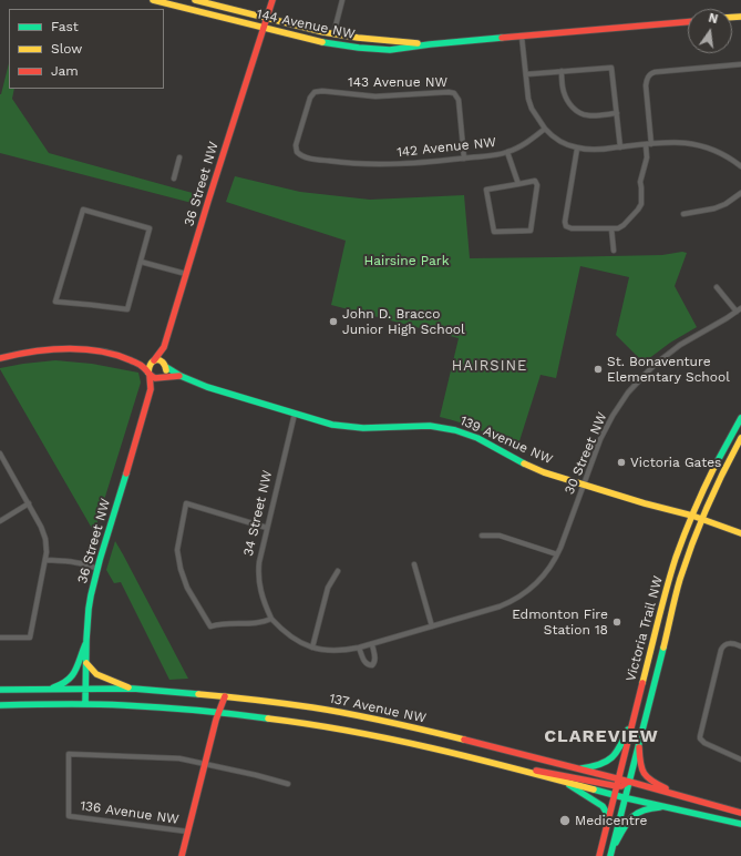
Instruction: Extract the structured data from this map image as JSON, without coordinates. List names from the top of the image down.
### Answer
{
  "streets": {
    "main road": [
      "144 Avenue NW",
      "36 Street NW",
      "139 Avenue NW",
      "Victoria Trail NW",
      "137 Avenue NW"
    ],
    "street": [
      "143 Avenue NW",
      "142 Avenue NW",
      "30 Street NW",
      "34 Street NW",
      "136 Avenue NW"
    ]
  },
  "crossings": [
    ["144 Avenue NW", "36 Street NW"],
    ["143 Avenue NW", "142 Avenue NW"],
    ["36 Street NW", "139 Avenue NW"],
    ["36 Street NW", "137 Avenue NW"],
    ["139 Avenue NW", "30 Street NW"],
    ["139 Avenue NW", "34 Street NW"],
    ["139 Avenue NW", "Victoria Trail NW"],
    ["30 Street NW", "34 Street NW"],
    ["Victoria Trail NW", "137 Avenue NW"]
  ],
  "districts": ["HAIRSINE", "CLAREVIEW"],
  "parks": ["Hairsine Park"],
  "places": [
    "John D. Bracco Junior High School",
    "St. Bonaventure Elementary School",
    "Victoria Gates",
    "Edmonton Fire Station 18",
    "Medicentre"
  ],
  "legend": ["Fast", "Slow", "Jam"],
  "north": "top"
}
